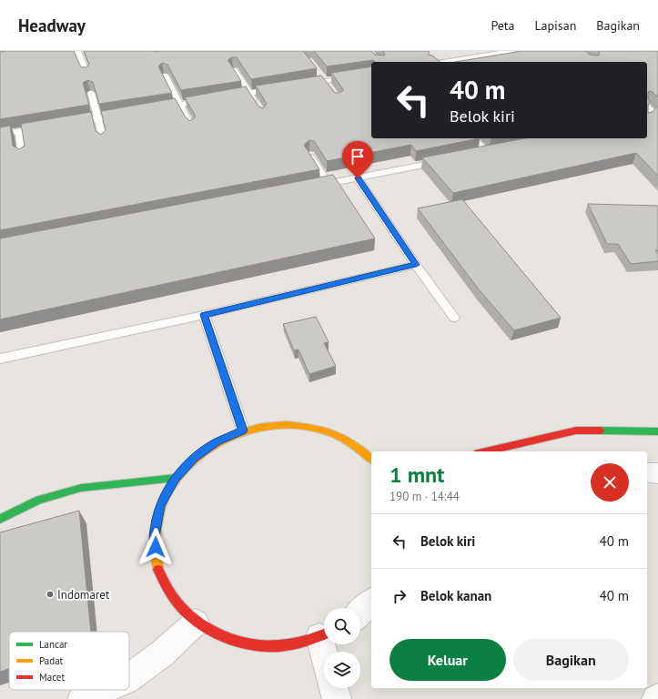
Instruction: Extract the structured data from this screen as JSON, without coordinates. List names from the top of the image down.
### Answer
{
  "places": ["Indomaret"],
  "legend": ["Lancar", "Padat", "Macet"],
  "page": {
    "header": "Headway",
    "nav": ["Peta", "Lapisan", "Bagikan"],
    "turn": ["40 m", "Belok kiri"],
    "heading": ["1 mnt", "190 m · 14:44"],
    "list": [
      {
        "name": "Belok kiri",
        "value": "40 m"
      },
      {
        "name": "Belok kanan",
        "value": "40 m"
      }
    ],
    "buttons": ["Keluar", "Bagikan"]
  }
}
